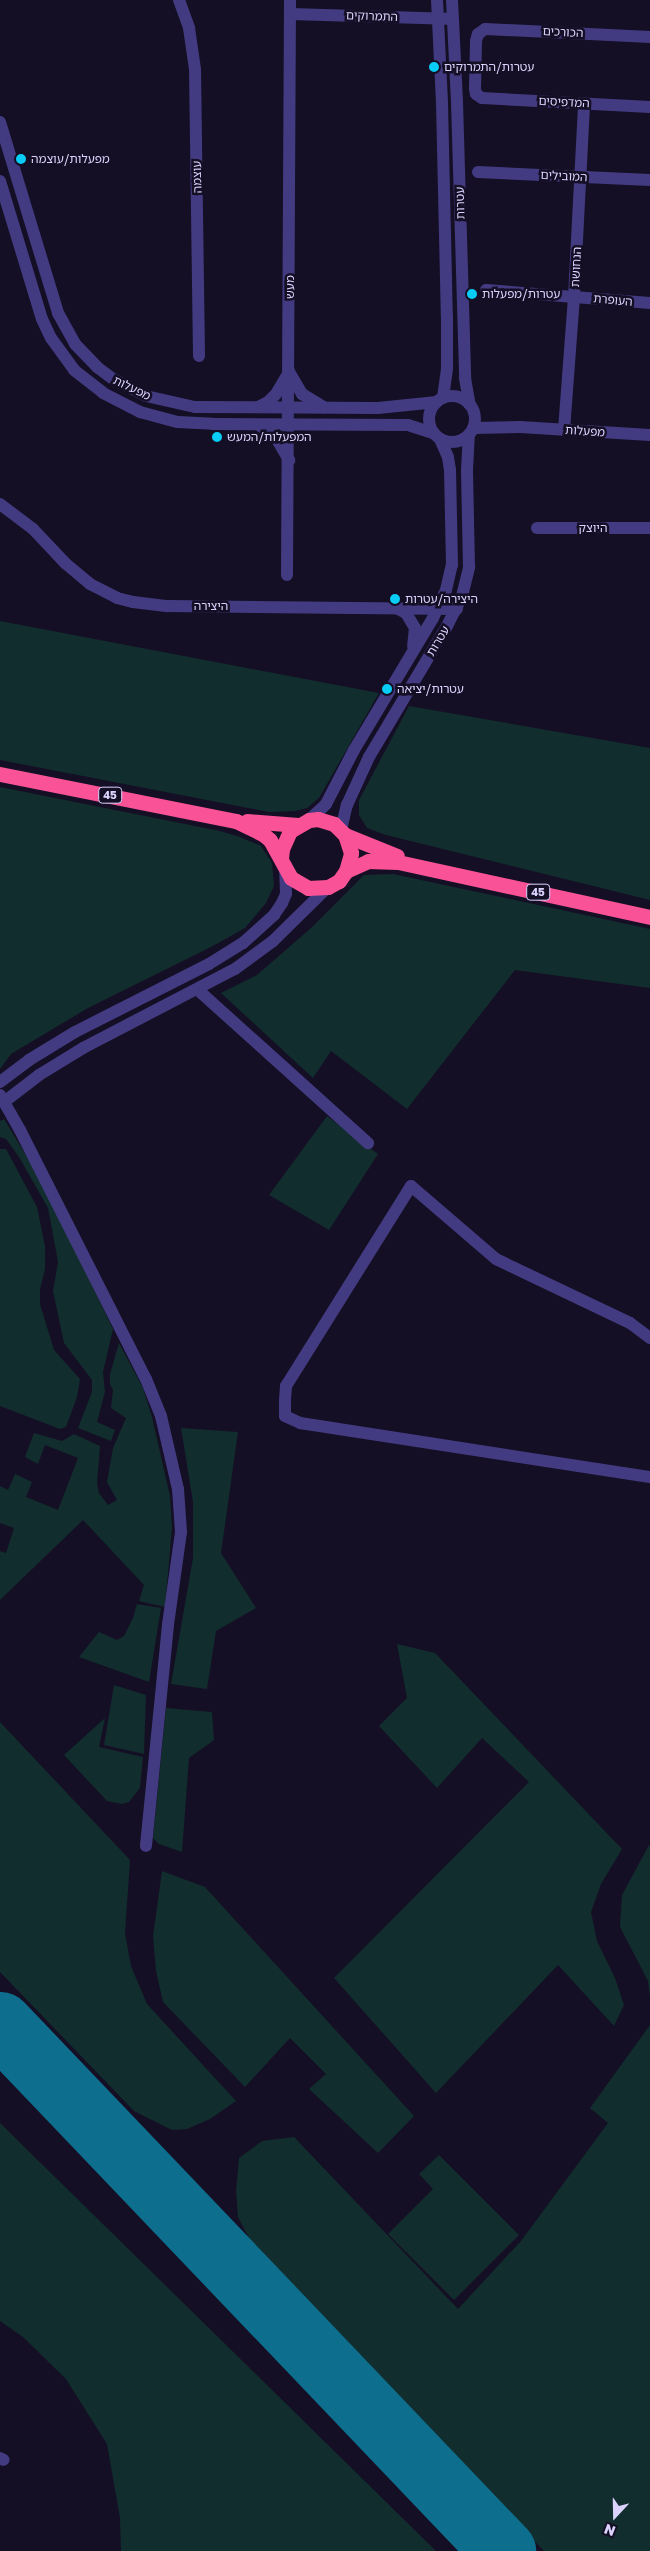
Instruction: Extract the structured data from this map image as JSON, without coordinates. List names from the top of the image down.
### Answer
{
  "streets": {
    "highway": ["45"],
    "street": [
      "התמרוקים",
      "הכורכים",
      "המדפיסים",
      "המובילים",
      "עוצמה",
      "עטרות",
      "הנחושת",
      "מעש",
      "העופרת",
      "מפעלות",
      "היוצק",
      "היצירה"
    ]
  },
  "crossings": [
    ["התמרוקים", "עטרות"],
    ["התמרוקים", "מעש"],
    ["הכורכים", "המדפיסים"],
    ["המדפיסים", "הנחושת"],
    ["המובילים", "הנחושת"],
    ["עטרות", "מפעלות"],
    ["עטרות", "היצירה"],
    ["עטרות", "45"],
    ["הנחושת", "העופרת"],
    ["הנחושת", "מפעלות"],
    ["מעש", "מפעלות"]
  ],
  "places": [
    "עטרות/התמרוקים",
    "מפעלות/עוצמה",
    "עטרות/מפעלות",
    "המפעלות/המעש",
    "היצירה/עטרות",
    "עטרות/יציאה"
  ],
  "north": "bottom"
}
